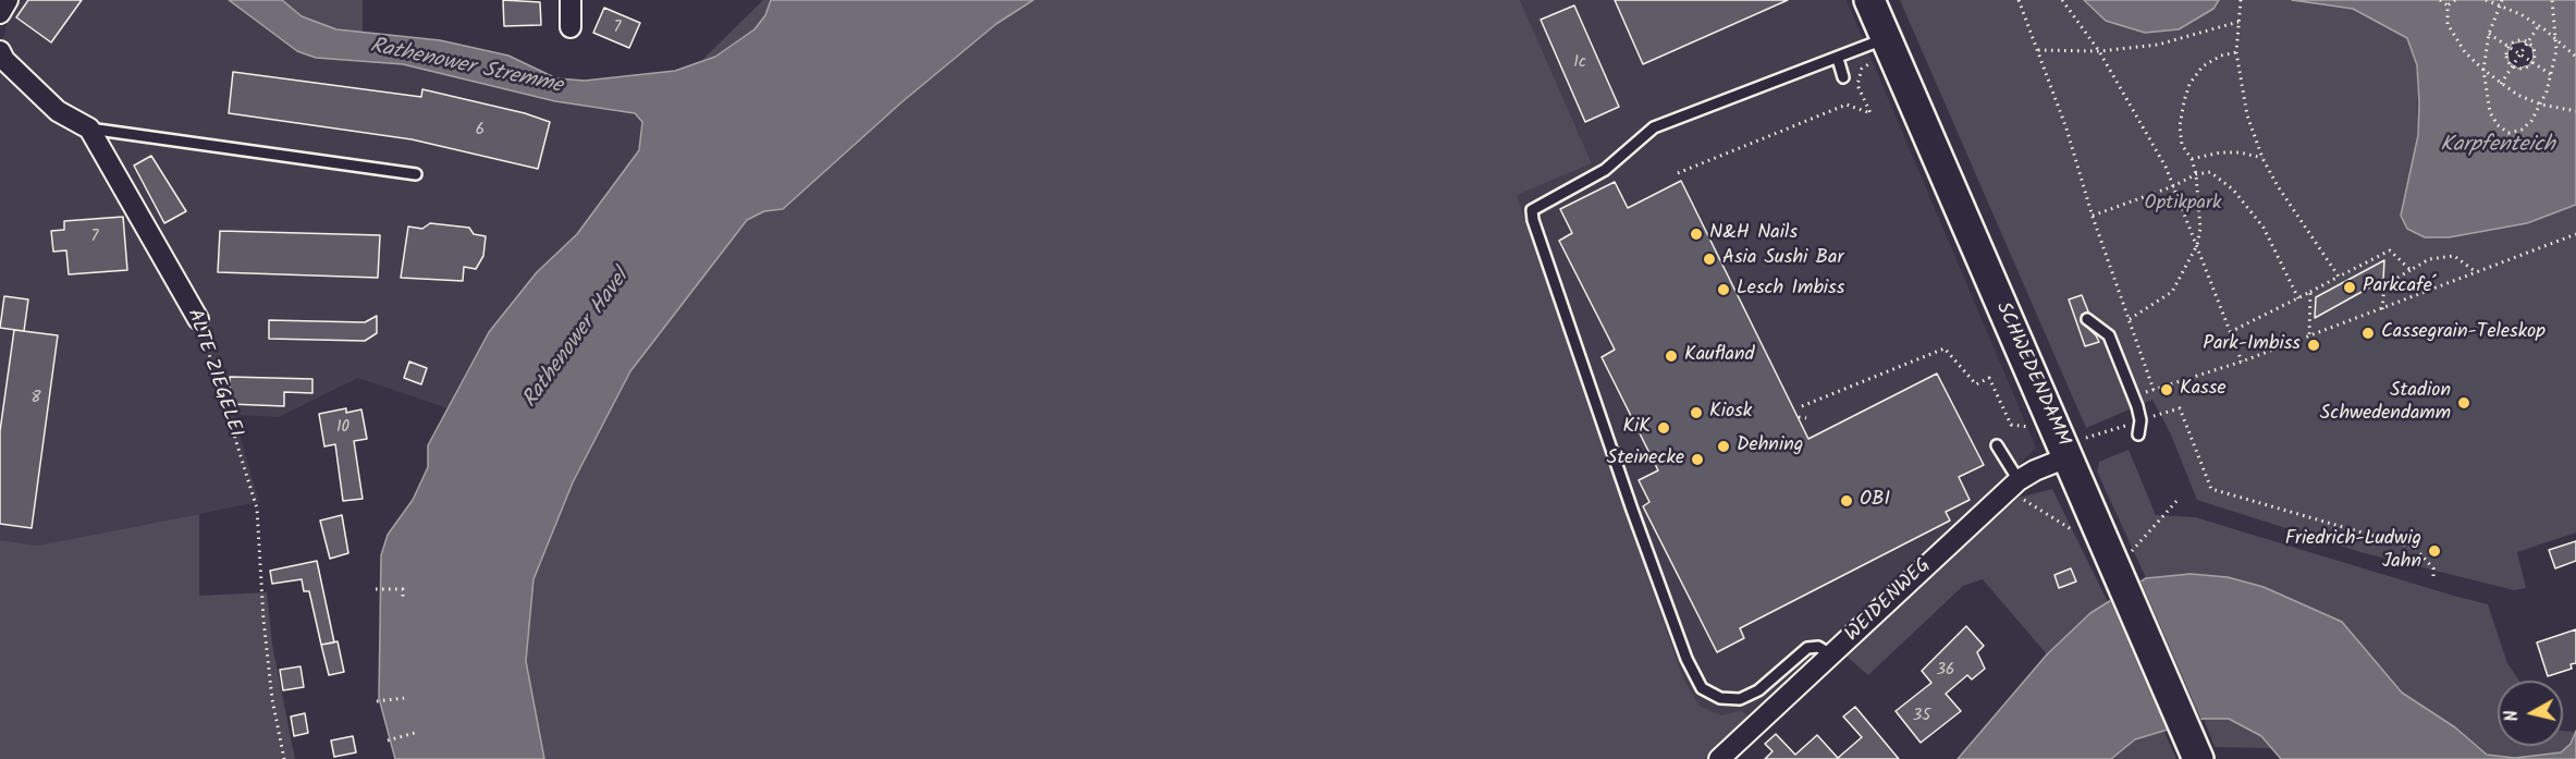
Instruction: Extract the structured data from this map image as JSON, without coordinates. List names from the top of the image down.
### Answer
{
  "streets": {
    "main road": ["SCHWEDENDAMM"],
    "street": ["ALTE ZIEGELEI", "WEIDENWEG"]
  },
  "crossings": [
    ["SCHWEDENDAMM", "WEIDENWEG"]
  ],
  "water": ["Rathenower Stremme", "Karpfenteich", "Rathenower Havel"],
  "parks": ["Optikpark"],
  "places": [
    "N&H Nails",
    "Asia Sushi Bar",
    "Parkcafe´",
    "Lesch Imbiss",
    "Cassegrain-Teleskop",
    "Park-Imbiss",
    "Kaufland",
    "Kasse",
    "Stadion Schwedendamm",
    "Kiosk",
    "KiK",
    "Dehning",
    "Steinecke",
    "OBI",
    "Friedrich-Ludwig Jahn"
  ],
  "house_numbers": [
    "7",
    "1c",
    "6",
    "7",
    "8",
    "10",
    "36",
    "35"
  ],
  "north": "left"
}
